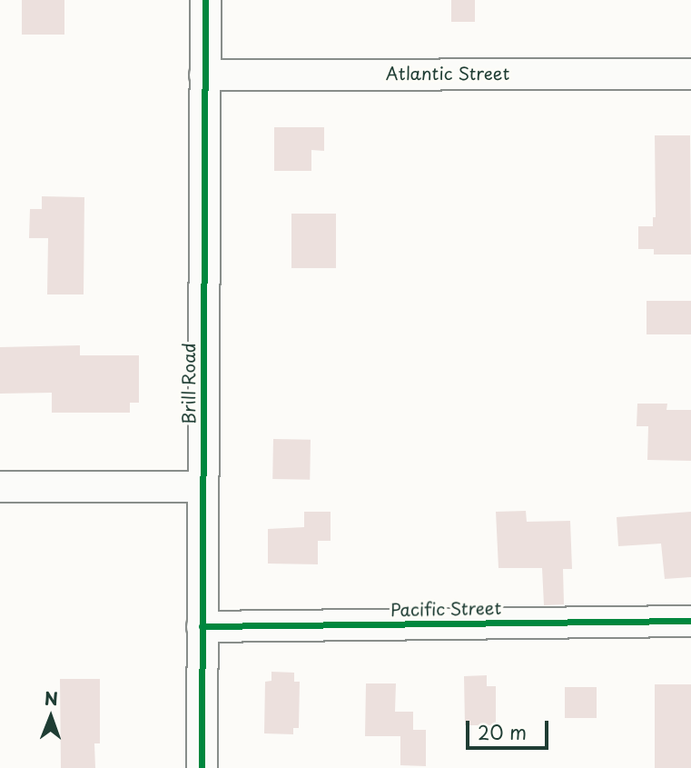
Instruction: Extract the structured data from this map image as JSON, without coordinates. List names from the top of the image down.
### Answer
{
  "streets": {
    "street": ["Atlantic Street", "Brill Road", "Pacific Street"]
  },
  "crossings": [
    ["Atlantic Street", "Brill Road"],
    ["Brill Road", "Pacific Street"]
  ],
  "scale_bar": "20 m",
  "north": "top"
}
